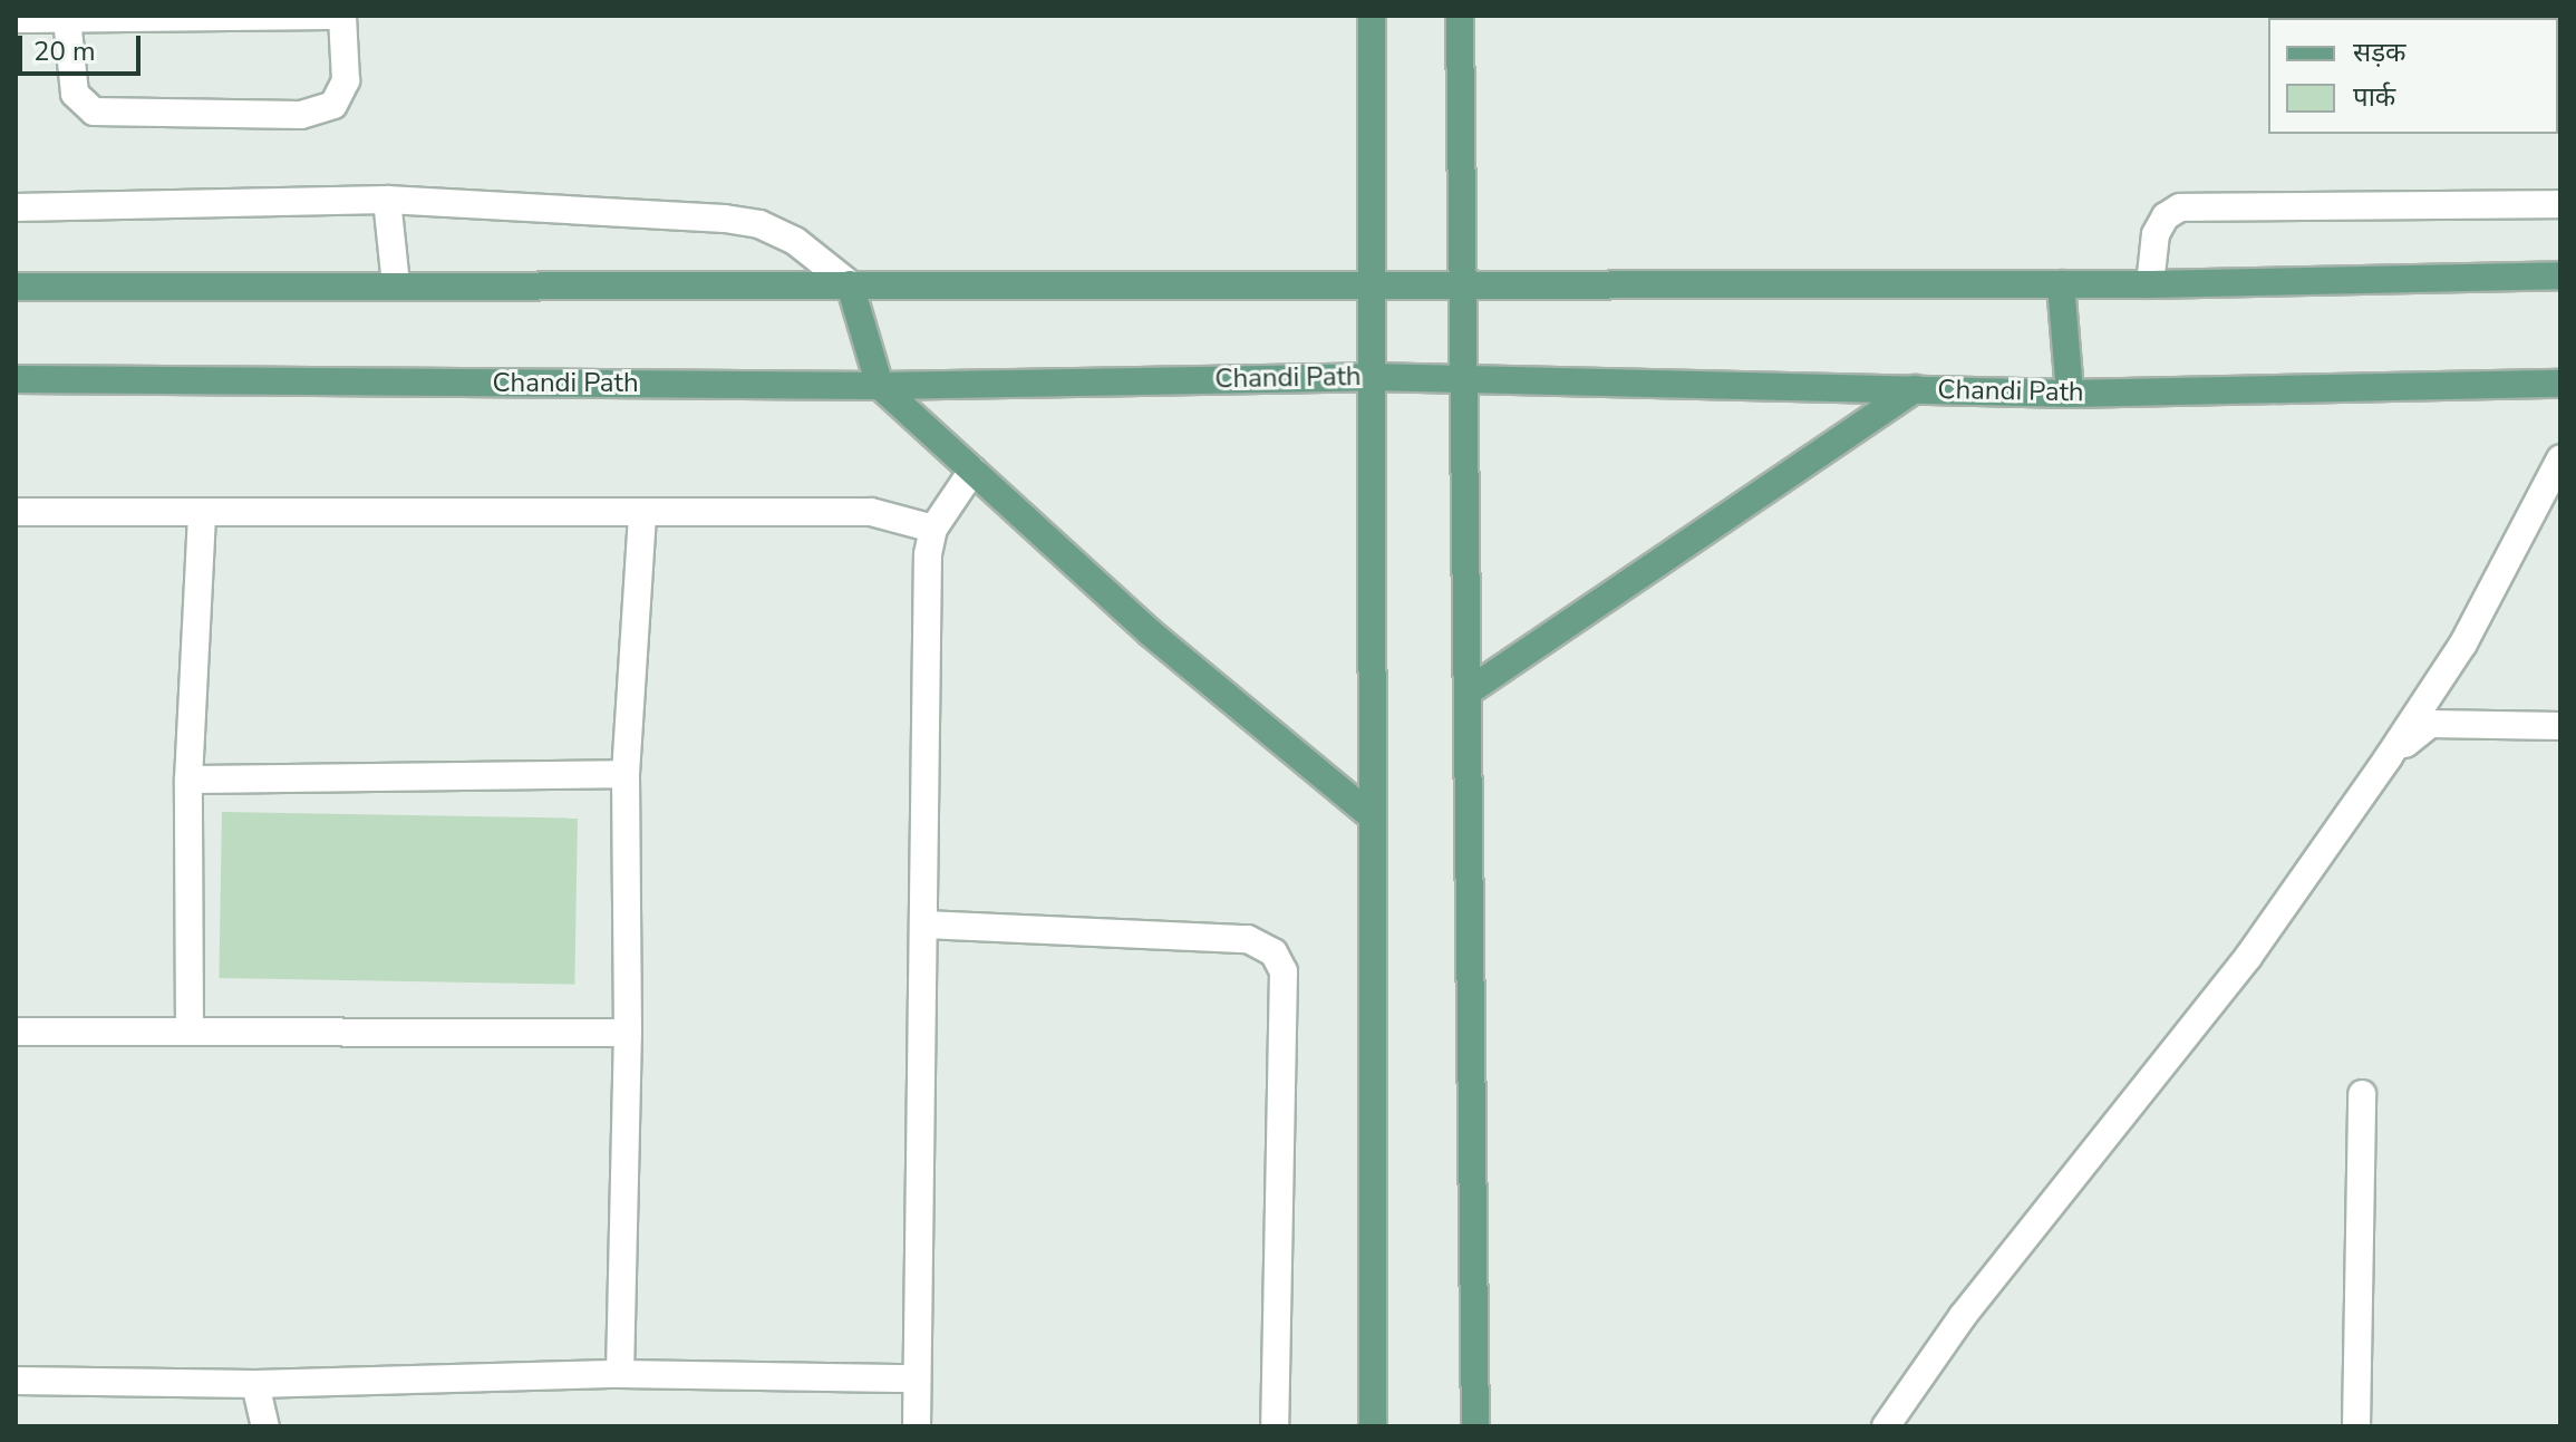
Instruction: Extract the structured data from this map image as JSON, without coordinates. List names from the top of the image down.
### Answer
{
  "streets": {
    "main road": ["Chandi Path"]
  },
  "legend": ["सड़क", "पार्क"],
  "scale_bar": "20 m"
}
